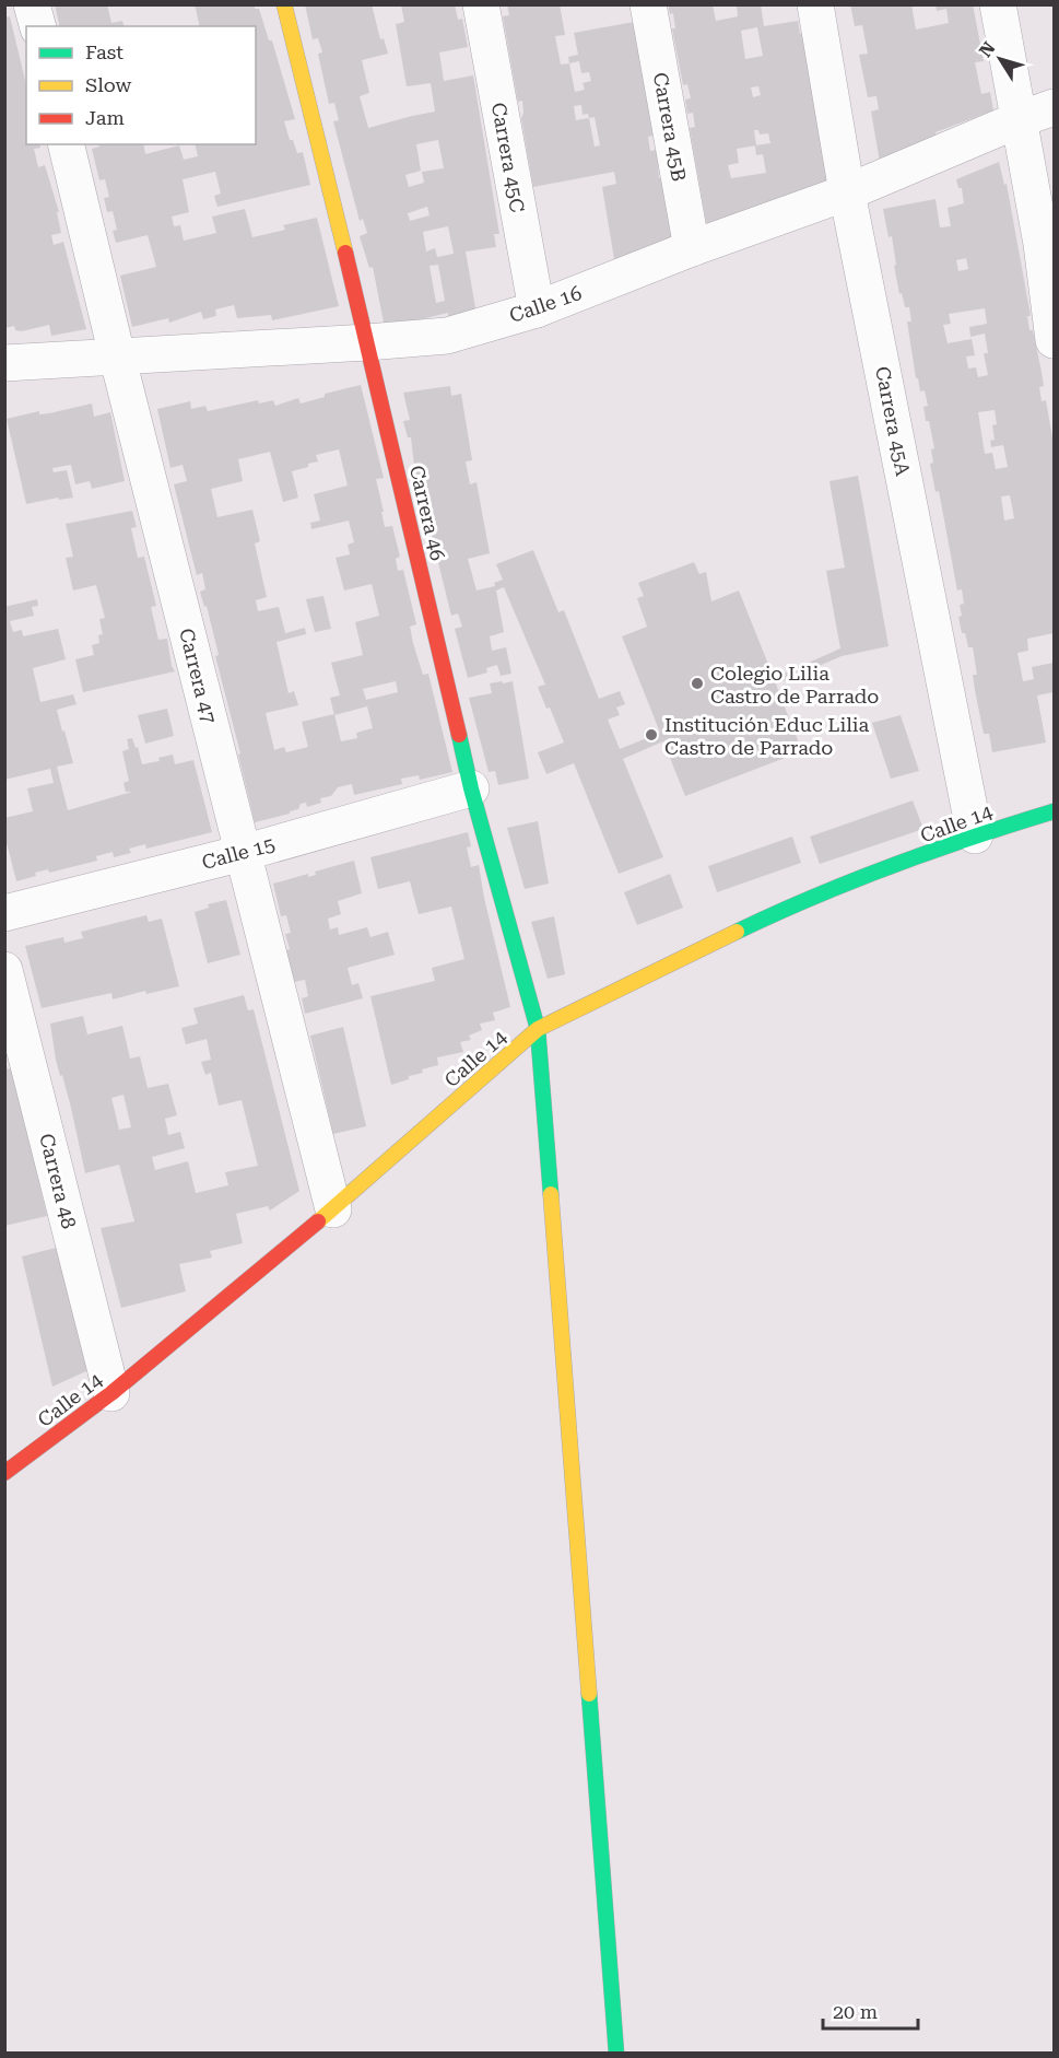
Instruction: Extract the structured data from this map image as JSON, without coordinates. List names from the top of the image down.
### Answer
{
  "streets": {
    "street": [
      "Carrera 45B",
      "Carrera 45C",
      "Calle 16",
      "Carrera 45A",
      "Carrera 46",
      "Carrera 47",
      "Calle 14",
      "Calle 15",
      "Carrera 48"
    ]
  },
  "crossings": [
    ["Carrera 45B", "Calle 16"],
    ["Carrera 45C", "Calle 16"],
    ["Calle 16", "Carrera 45A"],
    ["Calle 16", "Carrera 46"],
    ["Calle 16", "Carrera 47"],
    ["Carrera 45A", "Calle 14"],
    ["Carrera 46", "Calle 14"],
    ["Carrera 46", "Calle 15"],
    ["Carrera 47", "Calle 14"],
    ["Carrera 47", "Calle 15"],
    ["Calle 14", "Carrera 48"]
  ],
  "places": ["Colegio Lilia Castro de Parrado", "Institución Educ Lilia Castro de Parrado"],
  "legend": ["Fast", "Slow", "Jam"],
  "scale_bar": "20 m",
  "north": "top left"
}
